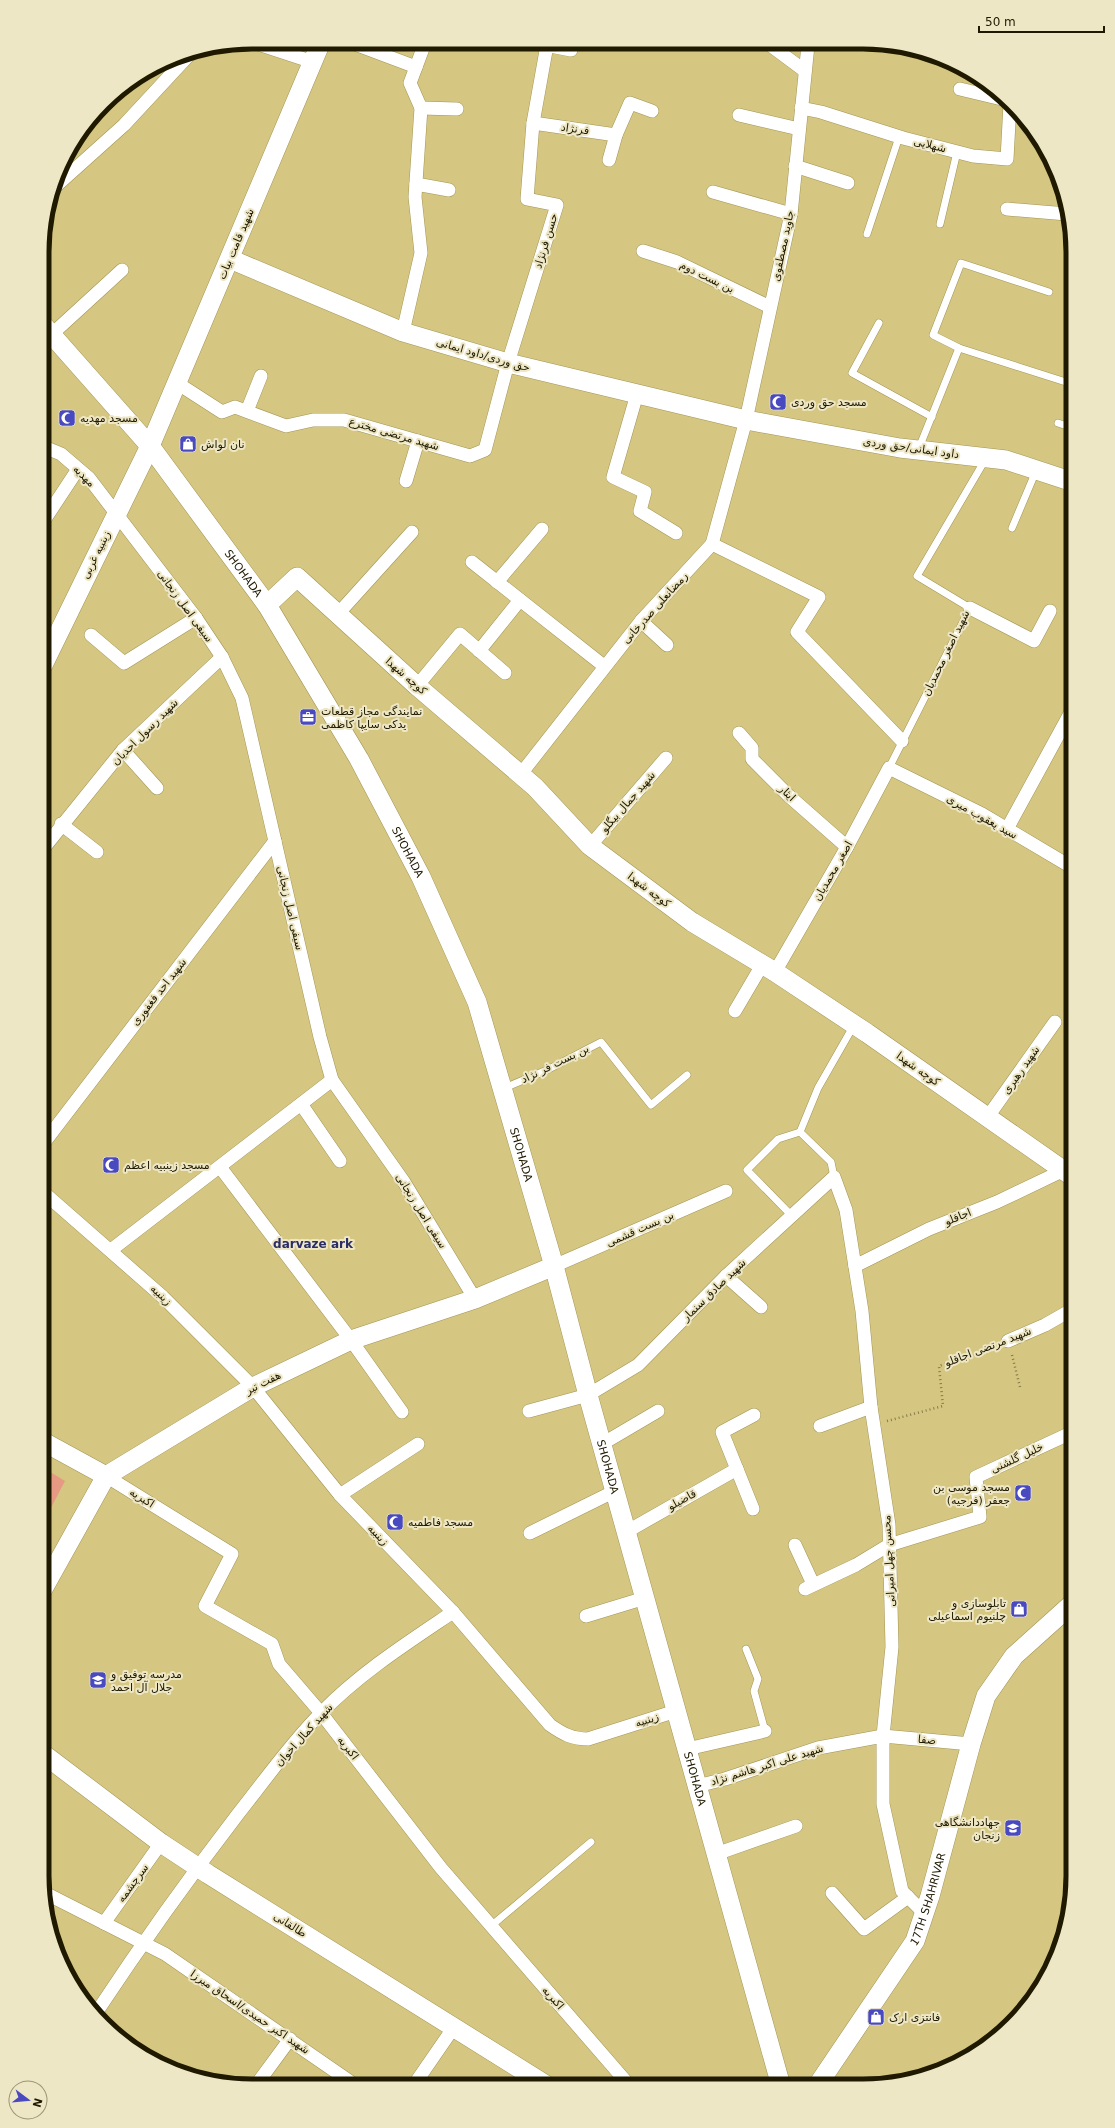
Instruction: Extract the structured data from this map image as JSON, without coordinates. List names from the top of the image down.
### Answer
{
  "streets": {
    "street": [
      "فرنژاد",
      "شهلایی",
      "حسن فرنژاد",
      "شهید قامت بیات",
      "جاوید مصطفوی",
      "بن بست دوم",
      "حق وردی/داود ایمانی",
      "شهید مرتضی مخترع",
      "داود ایمانی/حق وردی",
      "مهدیه",
      "زینبیه غربی",
      "SHOHADA",
      "سیفی اصل زنجانی",
      "رمضانعلی صدرخانی",
      "کوچه شهدا",
      "شهید رسول احدیان",
      "ایثار",
      "شهید جمال بیگلو",
      "سید یعقوب میری",
      "اصغر محمدیان",
      "شهید احد فغفوری",
      "شهید رهبری",
      "اجاقلو",
      "بن بست قشمی",
      "شهید صادق سنمار",
      "زینبیه",
      "شهید مرتضی اجاقلو",
      "هفت تیر",
      "خلیل گلشنی",
      "اکبریه",
      "قاضیلو",
      "محسن چهل امیرانی",
      "شهید کمال اخوان",
      "صفا",
      "شهید علی اکبر هاشم نژاد",
      "سرچشمه",
      "17TH SHAHRIVAR",
      "طالقانی",
      "شهید اکبر حمیدی/اسحاق میرزا"
    ],
    "lane": ["شهید اصغر محمدیان", "بن بست فر نژاد"]
  },
  "crossings": [
    ["فرنژاد", "حسن فرنژاد"],
    ["شهلایی", "جاوید مصطفوی"],
    ["حسن فرنژاد", "حق وردی/داود ایمانی"],
    ["حسن فرنژاد", "شهید مرتضی مخترع"],
    ["شهید قامت بیات", "حق وردی/داود ایمانی"],
    ["شهید قامت بیات", "شهید مرتضی مخترع"],
    ["شهید قامت بیات", "زینبیه غربی"],
    ["شهید قامت بیات", "SHOHADA"],
    ["جاوید مصطفوی", "بن بست دوم"],
    ["جاوید مصطفوی", "حق وردی/داود ایمانی"],
    ["جاوید مصطفوی", "داود ایمانی/حق وردی"],
    ["جاوید مصطفوی", "رمضانعلی صدرخانی"],
    ["حق وردی/داود ایمانی", "شهید مرتضی مخترع"],
    ["حق وردی/داود ایمانی", "داود ایمانی/حق وردی"],
    ["حق وردی/داود ایمانی", "رمضانعلی صدرخانی"],
    ["داود ایمانی/حق وردی", "رمضانعلی صدرخانی"],
    ["داود ایمانی/حق وردی", "شهید اصغر محمدیان"],
    ["مهدیه", "زینبیه غربی"],
    ["مهدیه", "سیفی اصل زنجانی"],
    ["زینبیه غربی", "SHOHADA"],
    ["زینبیه غربی", "سیفی اصل زنجانی"],
    ["SHOHADA", "کوچه شهدا"],
    ["SHOHADA", "بن بست فر نژاد"],
    ["SHOHADA", "بن بست قشمی"],
    ["SHOHADA", "شهید صادق سنمار"],
    ["SHOHADA", "زینبیه"],
    ["SHOHADA", "هفت تیر"],
    ["SHOHADA", "قاضیلو"],
    ["SHOHADA", "شهید علی اکبر هاشم نژاد"],
    ["سیفی اصل زنجانی", "شهید رسول احدیان"],
    ["سیفی اصل زنجانی", "شهید احد فغفوری"],
    ["سیفی اصل زنجانی", "هفت تیر"],
    ["رمضانعلی صدرخانی", "کوچه شهدا"],
    ["شهید اصغر محمدیان", "سید یعقوب میری"],
    ["شهید اصغر محمدیان", "اصغر محمدیان"],
    ["کوچه شهدا", "شهید جمال بیگلو"],
    ["کوچه شهدا", "اصغر محمدیان"],
    ["کوچه شهدا", "شهید رهبری"],
    ["ایثار", "اصغر محمدیان"],
    ["سید یعقوب میری", "اصغر محمدیان"],
    ["اجاقلو", "محسن چهل امیرانی"],
    ["بن بست قشمی", "هفت تیر"],
    ["شهید صادق سنمار", "محسن چهل امیرانی"],
    ["زینبیه", "هفت تیر"],
    ["زینبیه", "شهید کمال اخوان"],
    ["شهید مرتضی اجاقلو", "محسن چهل امیرانی"],
    ["هفت تیر", "اکبریه"],
    ["خلیل گلشنی", "محسن چهل امیرانی"],
    ["اکبریه", "شهید کمال اخوان"],
    ["محسن چهل امیرانی", "صفا"],
    ["محسن چهل امیرانی", "شهید علی اکبر هاشم نژاد"],
    ["محسن چهل امیرانی", "17TH SHAHRIVAR"],
    ["شهید کمال اخوان", "طالقانی"],
    ["صفا", "شهید علی اکبر هاشم نژاد"],
    ["صفا", "17TH SHAHRIVAR"],
    ["سرچشمه", "طالقانی"],
    ["سرچشمه", "شهید اکبر حمیدی/اسحاق میرزا"]
  ],
  "districts": ["darvaze ark"],
  "places": {
    "mosque": [
      "مسجد حق وردی",
      "مسجد مهدیه",
      "مسجد زینبیه اعظم",
      "مسجد موسی بن جعفر (فرجیه)",
      "مسجد فاطمیه"
    ],
    "shop": ["نان لواش", "تابلوسازی و چلنیوم اسماعیلی", "فانتزی ارک"],
    "office": ["نمایندگی مجاز قطعات یدکی سایپا کاظمی"],
    "school or university": ["مدرسه توفیق و جلال آل احمد", "جهاددانشگاهی زنجان"]
  },
  "scale_bar": "50 m",
  "north": "right"
}
